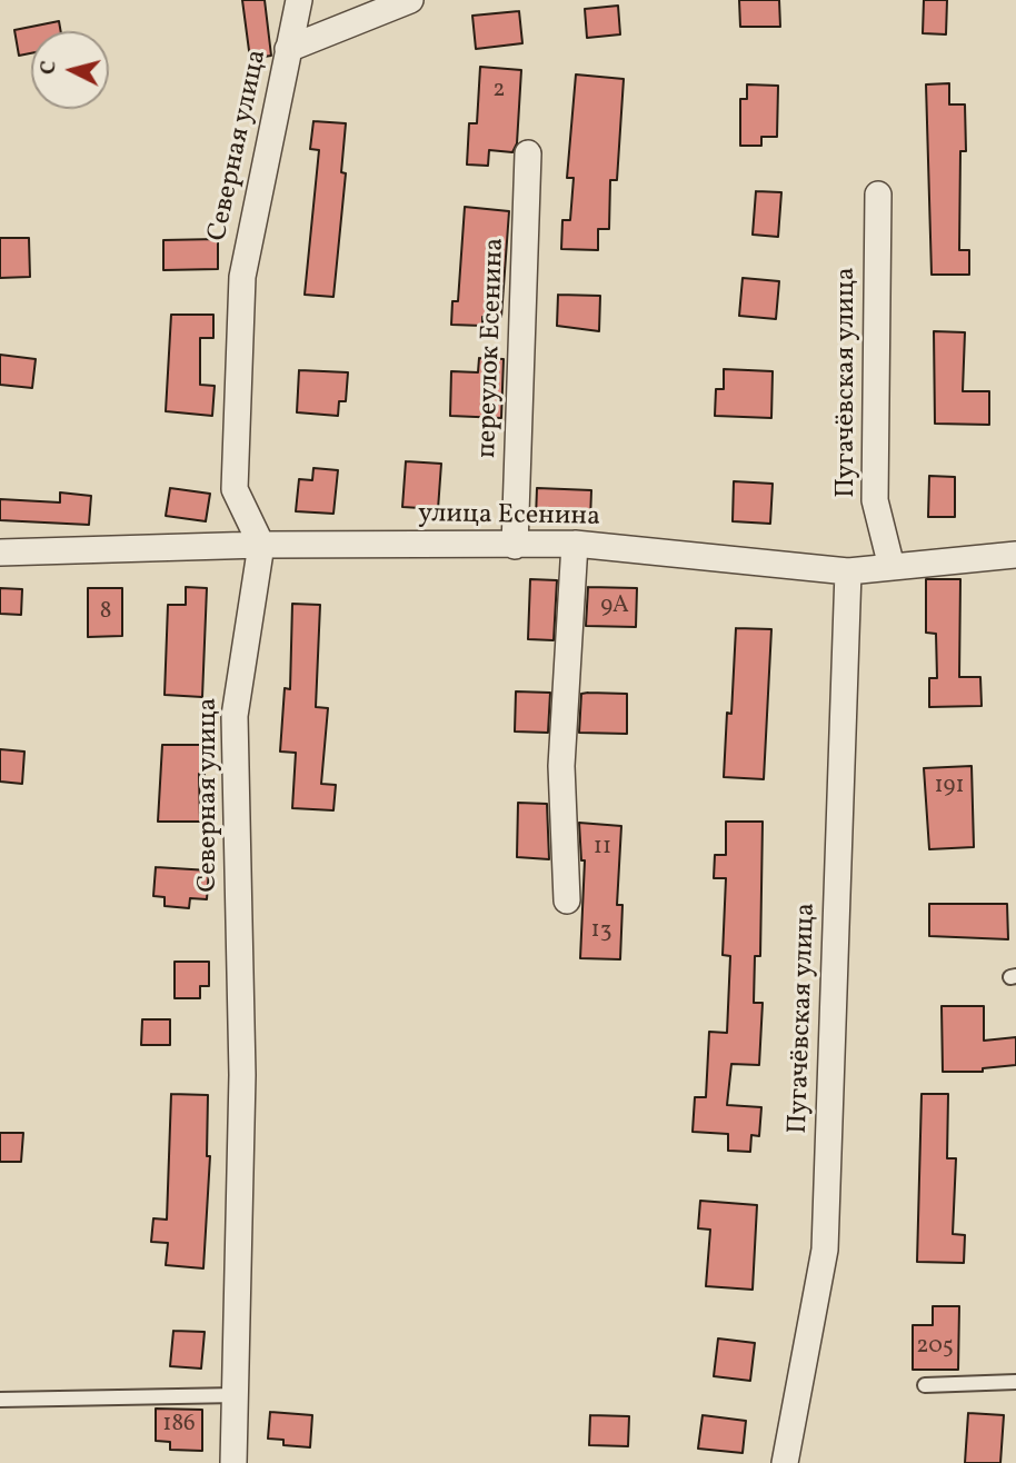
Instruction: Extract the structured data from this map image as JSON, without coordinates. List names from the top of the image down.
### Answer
{
  "streets": {
    "street": [
      "Северная улица",
      "переулок Есенина",
      "Пугачёвская улица",
      "улица Есенина"
    ]
  },
  "crossings": [
    ["Северная улица", "улица Есенина"],
    ["переулок Есенина", "улица Есенина"],
    ["Пугачёвская улица", "улица Есенина"]
  ],
  "house_numbers": [
    "2",
    "9А",
    "8",
    "191",
    "11",
    "13",
    "205",
    "186"
  ],
  "north": "left"
}
